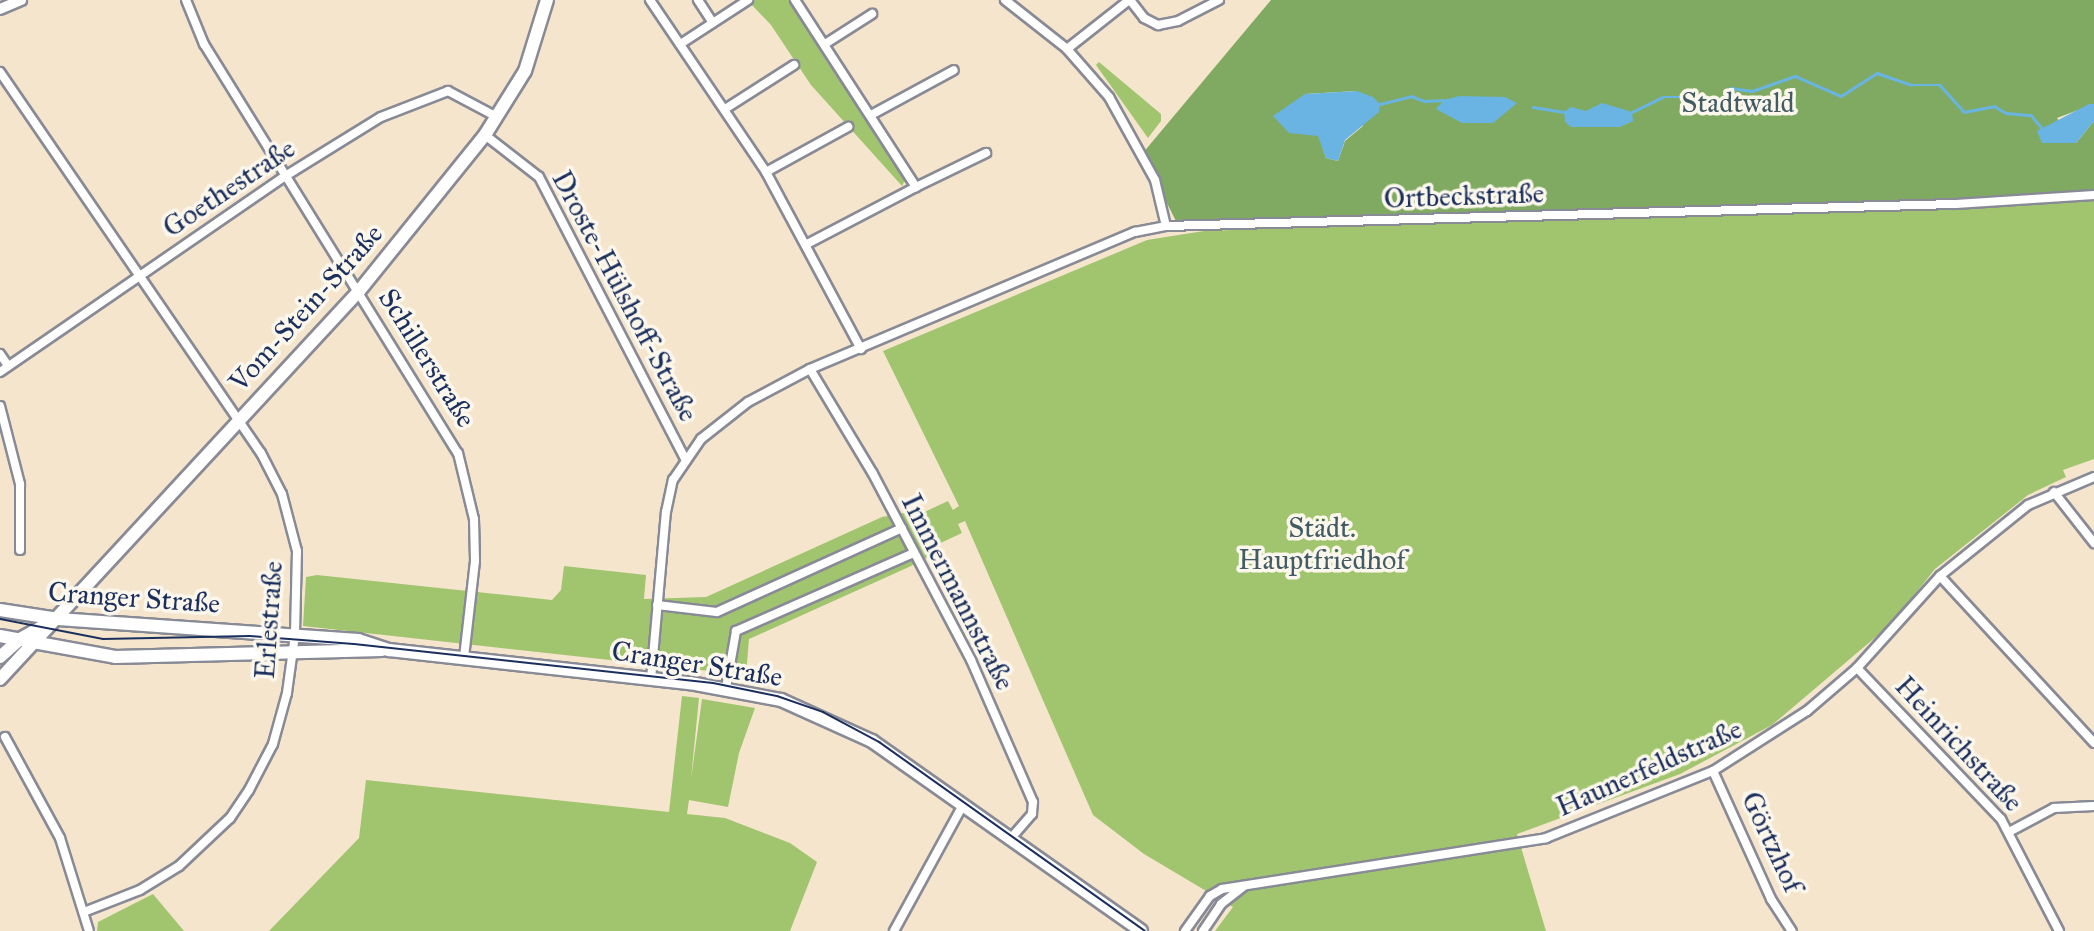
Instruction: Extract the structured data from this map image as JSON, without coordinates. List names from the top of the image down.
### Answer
{
  "streets": {
    "main road": ["Vom-Stein-Straße", "Cranger Straße"],
    "street": [
      "Goethestraße",
      "Ortbeckstraße",
      "Droste-Hülshoff-Straße",
      "Schillerstraße",
      "Immermannstraße",
      "Erlestraße",
      "Heinrichstraße",
      "Haunerfeldstraße",
      "Görtzhof"
    ]
  },
  "crossings": [
    ["Goethestraße", "Vom-Stein-Straße"],
    ["Goethestraße", "Schillerstraße"],
    ["Goethestraße", "Erlestraße"],
    ["Ortbeckstraße", "Droste-Hülshoff-Straße"],
    ["Ortbeckstraße", "Immermannstraße"],
    ["Ortbeckstraße", "Cranger Straße"],
    ["Droste-Hülshoff-Straße", "Vom-Stein-Straße"],
    ["Vom-Stein-Straße", "Schillerstraße"],
    ["Vom-Stein-Straße", "Cranger Straße"],
    ["Vom-Stein-Straße", "Erlestraße"],
    ["Schillerstraße", "Cranger Straße"],
    ["Immermannstraße", "Cranger Straße"],
    ["Cranger Straße", "Erlestraße"],
    ["Heinrichstraße", "Haunerfeldstraße"],
    ["Haunerfeldstraße", "Görtzhof"]
  ],
  "parks": ["Stadtwald", "Städt. Hauptfriedhof"]
}
